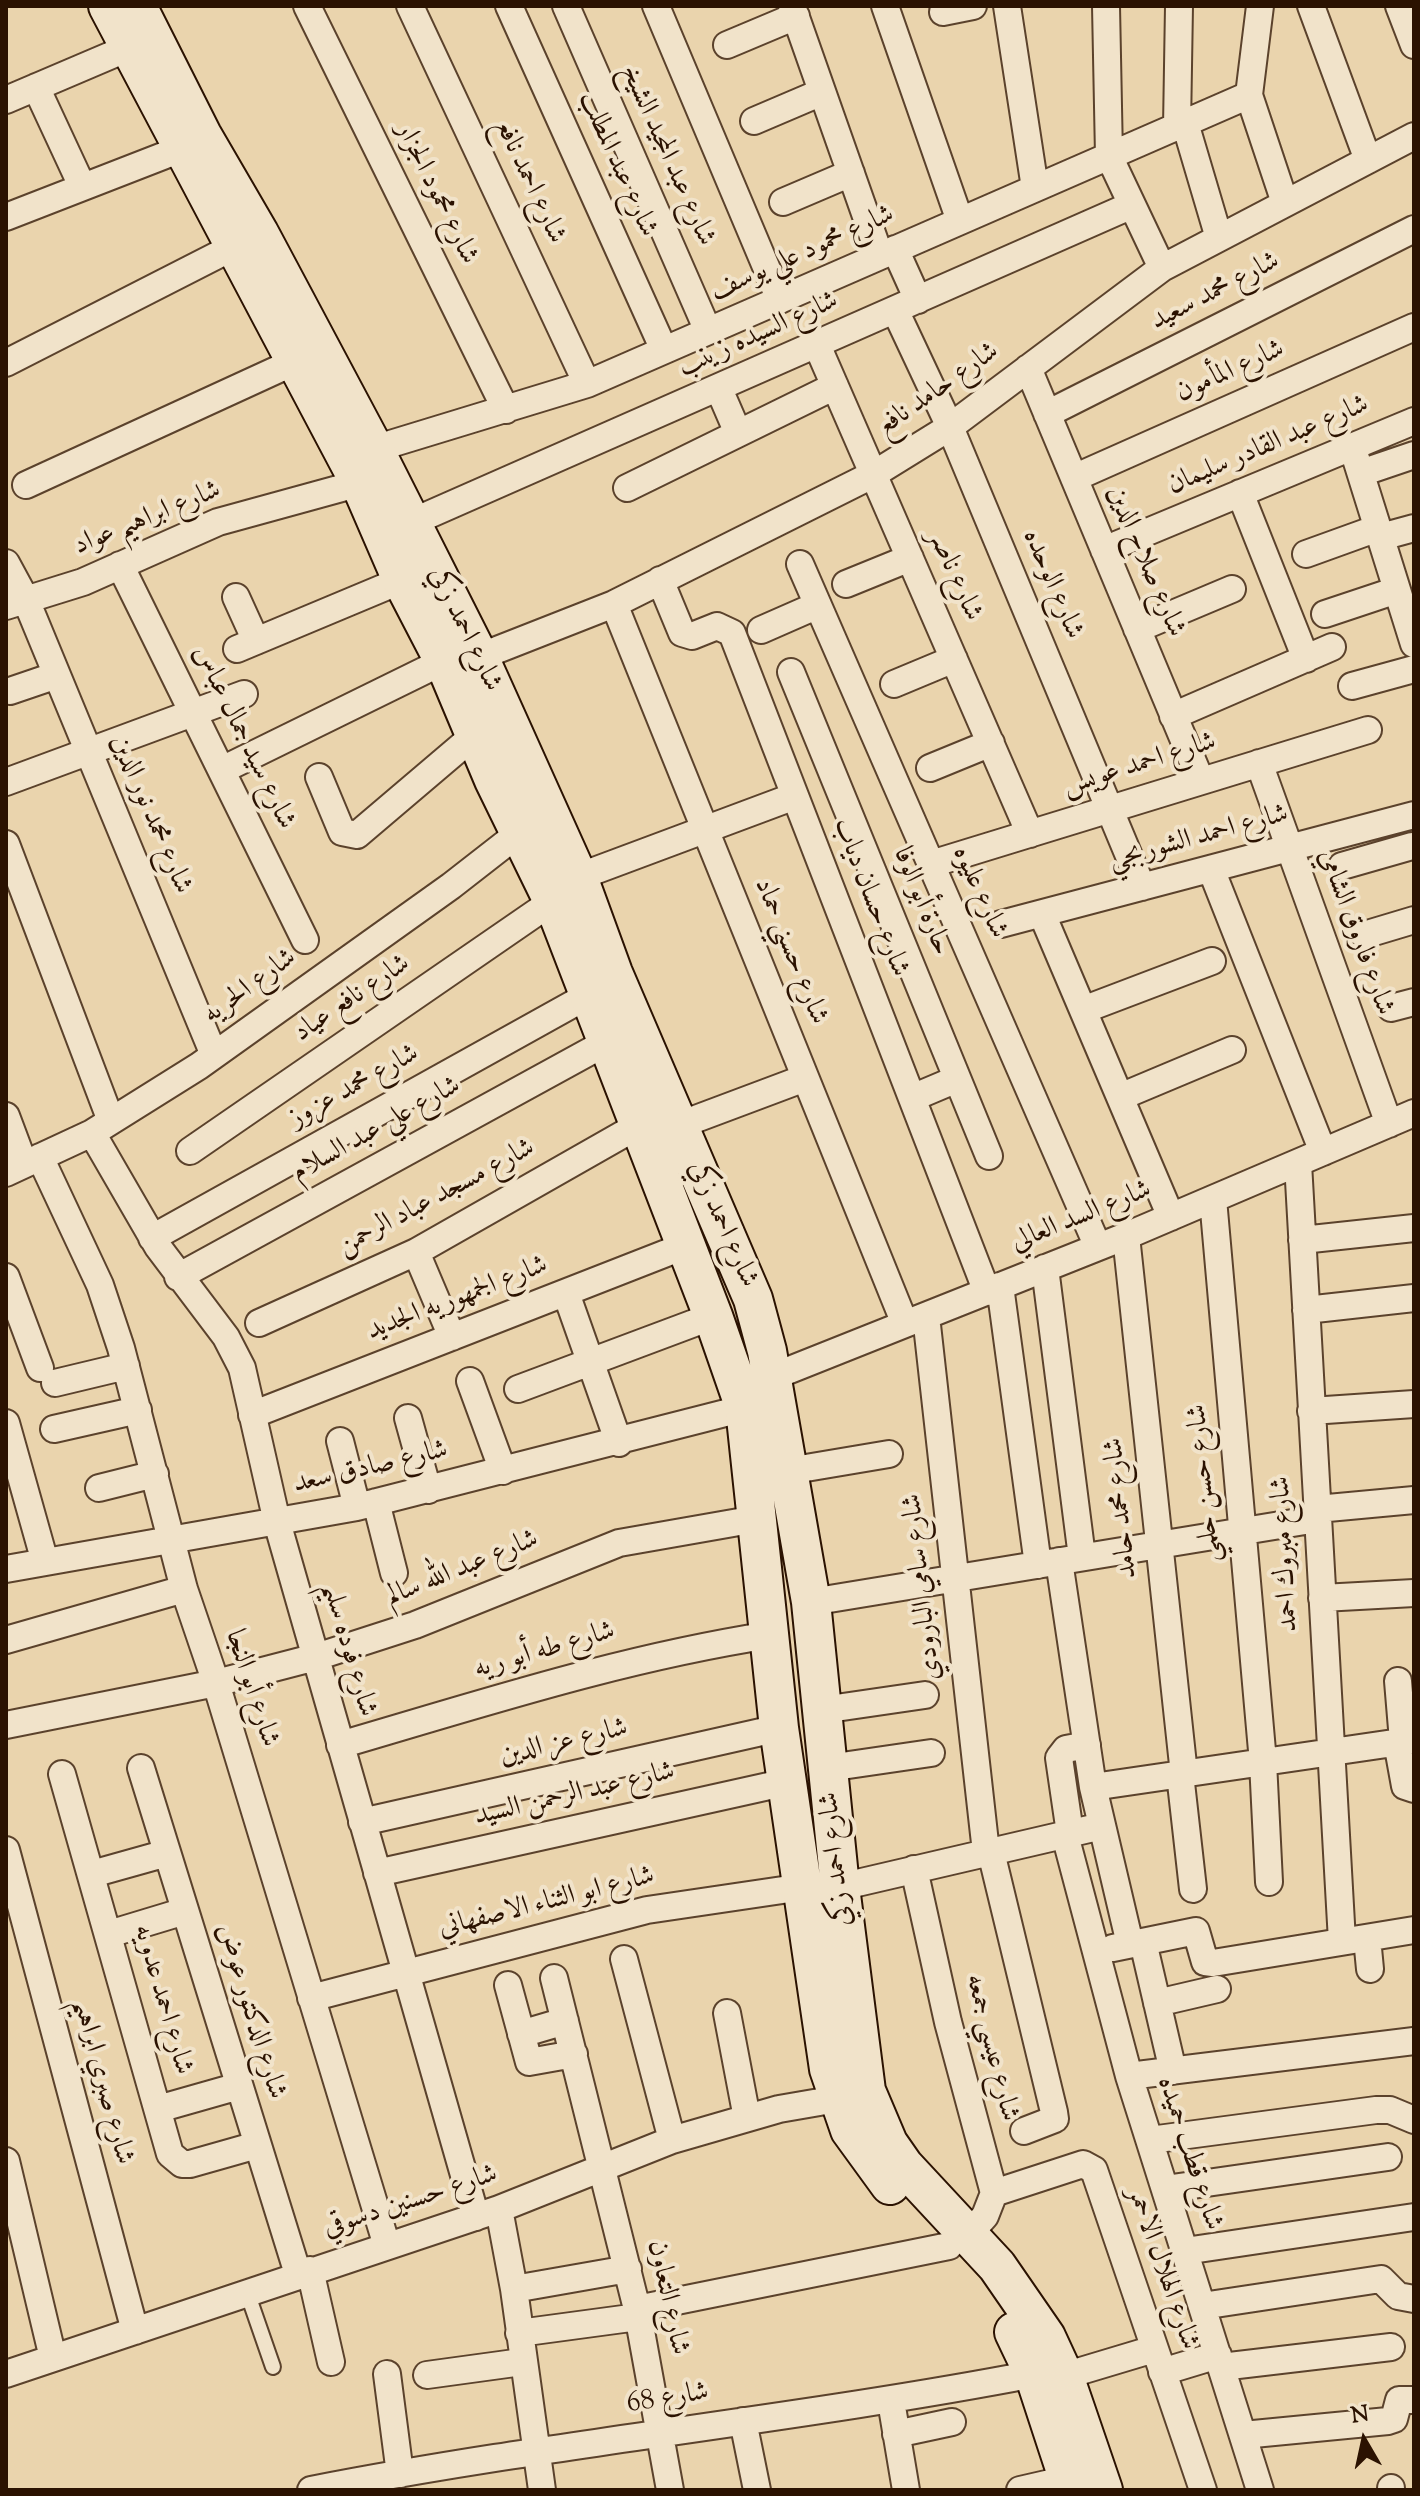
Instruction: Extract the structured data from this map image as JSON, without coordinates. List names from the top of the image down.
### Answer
{
  "streets": {
    "street": [
      "شارع عبد المجيد الشيخ",
      "شارع عبد المطلب",
      "شارع احمد نافع",
      "شارع محمود الجزار",
      "شارع محمود علي يوسف",
      "شارع محمد سعيد",
      "شارع السيده زينب",
      "شارع المأمون",
      "شارع حامد نافع",
      "شارع عبد القادر سليمان",
      "شارع ابراهيم عواد",
      "شارع صلاح الدين",
      "شارع ناصر",
      "شارع الوحده",
      "شارع احمد زكي",
      "شارع سيد جمال عباس",
      "شارع احمد عويس",
      "شارع محمد نور الدين",
      "شارع احمد الشوربجي",
      "شارع عليوه",
      "شارع حسان دياب",
      "حارة أبو الوفا",
      "شارع فاروق الشامي",
      "شارع حسني حماد",
      "شارع الحريه",
      "شارع نافع عياد",
      "شارع محمد عزوز",
      "شارع علي عبد السلام",
      "شارع مسجد عباد الرحمن",
      "شارع السد العالي",
      "شارع الجمهوريه الجديد",
      "شارع صادق سعد",
      "شارع حسن حلمي",
      "شارع محمد حامد",
      "شارع مبروك احمد",
      "شارع عبد الله سالم",
      "شارع سامي البارودي",
      "شارع فوده سليم",
      "شارع طه أبو ريه",
      "شارع أبو النجا",
      "شارع عز الدين",
      "شارع عبد الرحمن السيد",
      "شارع ابو الثناء الاصفهاني",
      "شارع احمد عدويه",
      "شارع الدكتور عوض",
      "شارع عيسي جمعه",
      "شارع صبري ابراهيم",
      "شارع قطب حميده",
      "شارع حسنين دسوقي",
      "شارع الهلال الاحمر",
      "شارع التعاون",
      "شارع 68"
    ]
  },
  "crossings": [
    ["شارع عبد المجيد الشيخ", "شارع محمود علي يوسف"],
    ["شارع عبد المطلب", "شارع محمود علي يوسف"],
    ["شارع احمد نافع", "شارع محمود علي يوسف"],
    ["شارع محمود الجزار", "شارع محمود علي يوسف"],
    ["شارع محمود علي يوسف", "شارع ابراهيم عواد"],
    ["شارع محمود علي يوسف", "شارع الوحده"],
    ["شارع محمود علي يوسف", "شارع احمد زكي"],
    ["شارع محمد سعيد", "شارع صلاح الدين"],
    ["شارع السيده زينب", "شارع ناصر"],
    ["شارع السيده زينب", "شارع الوحده"],
    ["شارع السيده زينب", "شارع احمد زكي"],
    ["شارع المأمون", "شارع صلاح الدين"],
    ["شارع حامد نافع", "شارع صلاح الدين"],
    ["شارع حامد نافع", "شارع ناصر"],
    ["شارع حامد نافع", "شارع الوحده"],
    ["شارع حامد نافع", "شارع احمد زكي"],
    ["شارع حامد نافع", "شارع سيد جمال عباس"],
    ["شارع حامد نافع", "شارع حسان دياب"],
    ["شارع حامد نافع", "شارع حسني حماد"],
    ["شارع عبد القادر سليمان", "شارع صلاح الدين"],
    ["شارع ابراهيم عواد", "شارع احمد زكي"],
    ["شارع ابراهيم عواد", "شارع سيد جمال عباس"],
    ["شارع ابراهيم عواد", "شارع محمد نور الدين"],
    ["شارع صلاح الدين", "شارع احمد عويس"],
    ["شارع ناصر", "شارع احمد عويس"],
    ["شارع الوحده", "شارع احمد عويس"],
    ["شارع الوحده", "شارع احمد الشوربجي"],
    ["شارع احمد زكي", "شارع الحريه"],
    ["شارع احمد زكي", "شارع نافع عياد"],
    ["شارع احمد زكي", "شارع محمد عزوز"],
    ["شارع احمد زكي", "شارع علي عبد السلام"],
    ["شارع احمد زكي", "شارع مسجد عباد الرحمن"],
    ["شارع احمد زكي", "شارع السد العالي"],
    ["شارع احمد زكي", "شارع الجمهوريه الجديد"],
    ["شارع احمد زكي", "شارع صادق سعد"],
    ["شارع احمد زكي", "شارع عبد الله سالم"],
    ["شارع احمد زكي", "شارع طه أبو ريه"],
    ["شارع احمد زكي", "شارع عز الدين"],
    ["شارع احمد زكي", "شارع عبد الرحمن السيد"],
    ["شارع احمد زكي", "شارع ابو الثناء الاصفهاني"],
    ["شارع احمد زكي", "شارع حسنين دسوقي"],
    ["شارع احمد زكي", "شارع 68"],
    ["شارع احمد عويس", "شارع عليوه"],
    ["شارع احمد عويس", "شارع فاروق الشامي"],
    ["شارع محمد نور الدين", "شارع الحريه"],
    ["شارع احمد الشوربجي", "شارع فاروق الشامي"],
    ["شارع عليوه", "شارع السد العالي"],
    ["شارع حسان دياب", "شارع نافع عياد"],
    ["شارع حسان دياب", "شارع السد العالي"],
    ["شارع فاروق الشامي", "شارع السد العالي"],
    ["شارع حسني حماد", "شارع نافع عياد"],
    ["شارع حسني حماد", "شارع مسجد عباد الرحمن"],
    ["شارع حسني حماد", "شارع السد العالي"],
    ["شارع حسني حماد", "شارع سامي البارودي"],
    ["شارع الحريه", "شارع فوده سليم"],
    ["شارع الحريه", "شارع أبو النجا"],
    ["شارع محمد عزوز", "شارع فوده سليم"],
    ["شارع علي عبد السلام", "شارع فوده سليم"],
    ["شارع السد العالي", "شارع حسن حلمي"],
    ["شارع السد العالي", "شارع محمد حامد"],
    ["شارع السد العالي", "شارع مبروك احمد"],
    ["شارع السد العالي", "شارع سامي البارودي"],
    ["شارع الجمهوريه الجديد", "شارع فوده سليم"],
    ["شارع صادق سعد", "شارع فوده سليم"],
    ["شارع صادق سعد", "شارع أبو النجا"],
    ["شارع عبد الله سالم", "شارع فوده سليم"],
    ["شارع عبد الله سالم", "شارع أبو النجا"],
    ["شارع فوده سليم", "شارع طه أبو ريه"],
    ["شارع فوده سليم", "شارع عز الدين"],
    ["شارع فوده سليم", "شارع عبد الرحمن السيد"],
    ["شارع فوده سليم", "شارع ابو الثناء الاصفهاني"],
    ["شارع فوده سليم", "شارع حسنين دسوقي"],
    ["شارع فوده سليم", "شارع 68"],
    ["شارع أبو النجا", "شارع ابو الثناء الاصفهاني"],
    ["شارع أبو النجا", "شارع حسنين دسوقي"],
    ["شارع احمد عدويه", "شارع الدكتور عوض"],
    ["شارع الدكتور عوض", "شارع حسنين دسوقي"],
    ["شارع عيسي جمعه", "شارع الهلال الاحمر"],
    ["شارع صبري ابراهيم", "شارع حسنين دسوقي"],
    ["شارع قطب حميده", "شارع 68"],
    ["شارع حسنين دسوقي", "شارع التعاون"],
    ["شارع الهلال الاحمر", "شارع 68"],
    ["شارع التعاون", "شارع 68"]
  ],
  "north": "top"
}
